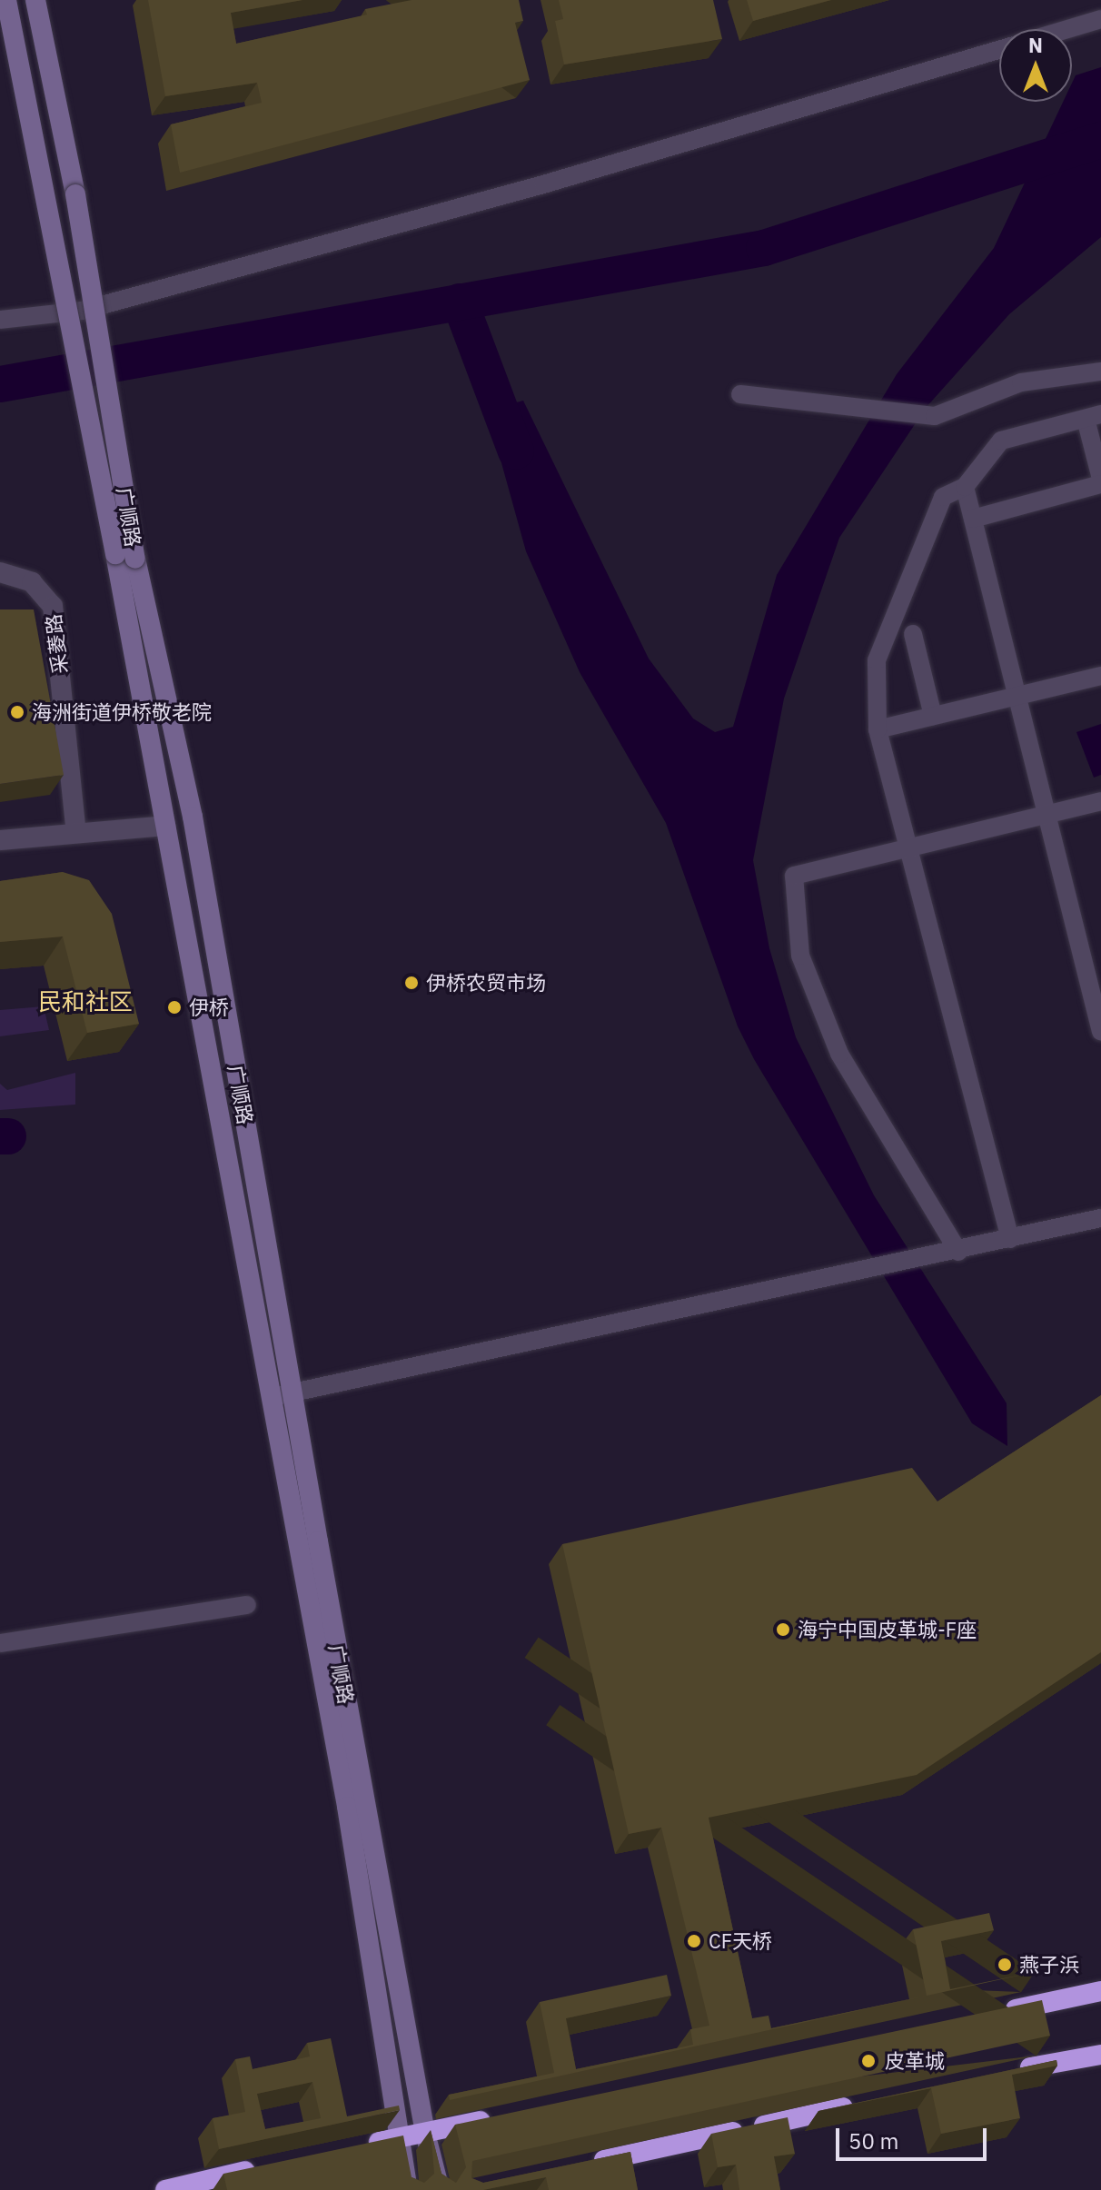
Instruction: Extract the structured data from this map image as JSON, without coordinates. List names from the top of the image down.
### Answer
{
  "streets": {
    "main road": ["广顺路"],
    "street": ["采菱路"]
  },
  "districts": ["民和社区"],
  "places": [
    "海洲街道伊桥敬老院",
    "伊桥农贸市场",
    "伊桥",
    "海宁中国皮革城-F座",
    "CF天桥",
    "燕子浜",
    "皮革城"
  ],
  "scale_bar": "50 m",
  "north": "top"
}
